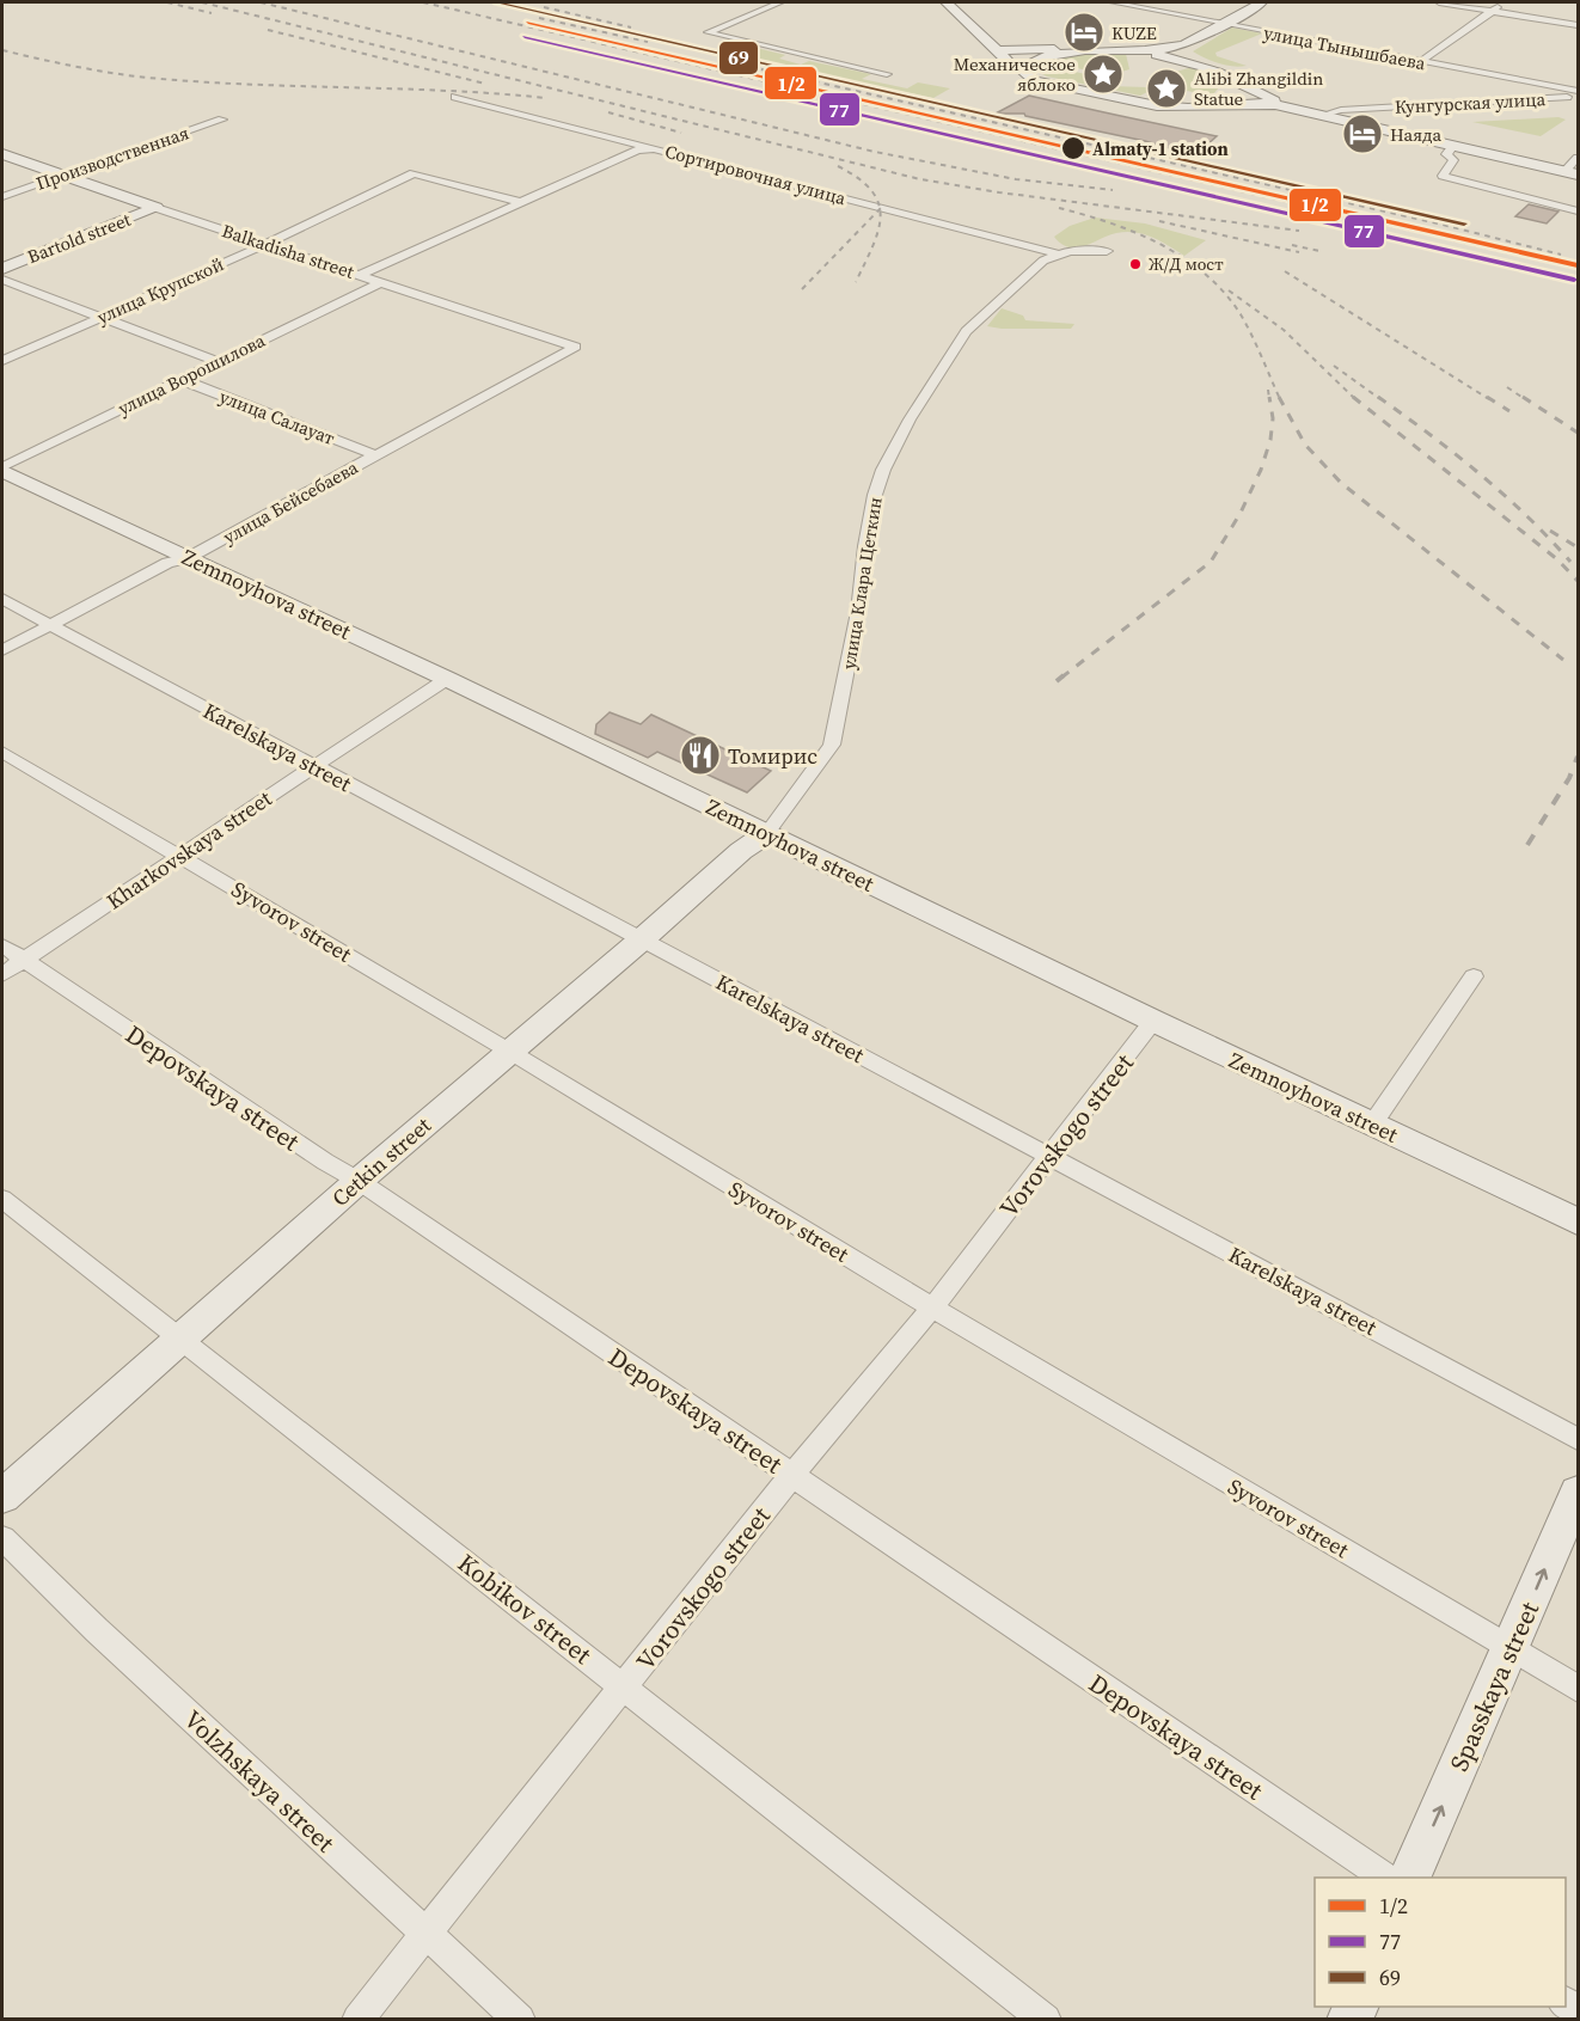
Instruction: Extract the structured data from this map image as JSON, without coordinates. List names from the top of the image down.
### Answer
{
  "streets": {
    "street": [
      "улица Тынышбаева",
      "Кунгурская улица",
      "Производственная",
      "Сортировочная улица",
      "Bartold street",
      "Balkadisha street",
      "улица Крупской",
      "улица Ворошилова",
      "улица Салауат",
      "улица Бейсебаева",
      "улица Клара Цеткин",
      "Zemnoyhova street",
      "Karelskaya street",
      "Kharkovskaya street",
      "Syvorov street",
      "Depovskaya street",
      "Vorovskogo street",
      "Cetkin street",
      "Kobikov street",
      "Spasskaya street",
      "Volzhskaya street"
    ]
  },
  "crossings": [
    ["улица Тынышбаева", "Кунгурская улица"],
    ["Производственная", "Balkadisha street"],
    ["Сортировочная улица", "улица Клара Цеткин"],
    ["Bartold street", "Balkadisha street"],
    ["Balkadisha street", "улица Крупской"],
    ["Balkadisha street", "улица Ворошилова"],
    ["Balkadisha street", "улица Бейсебаева"],
    ["улица Ворошилова", "улица Салауат"],
    ["улица Ворошилова", "Zemnoyhova street"],
    ["улица Салауат", "улица Бейсебаева"],
    ["улица Бейсебаева", "Zemnoyhova street"],
    ["улица Бейсебаева", "Karelskaya street"],
    ["улица Клара Цеткин", "Zemnoyhova street"],
    ["улица Клара Цеткин", "Cetkin street"],
    ["Zemnoyhova street", "Kharkovskaya street"],
    ["Zemnoyhova street", "Vorovskogo street"],
    ["Zemnoyhova street", "Cetkin street"],
    ["Karelskaya street", "Kharkovskaya street"],
    ["Karelskaya street", "Vorovskogo street"],
    ["Karelskaya street", "Cetkin street"],
    ["Kharkovskaya street", "Syvorov street"],
    ["Kharkovskaya street", "Depovskaya street"],
    ["Syvorov street", "Vorovskogo street"],
    ["Syvorov street", "Cetkin street"],
    ["Syvorov street", "Spasskaya street"],
    ["Depovskaya street", "Vorovskogo street"],
    ["Depovskaya street", "Cetkin street"],
    ["Vorovskogo street", "Kobikov street"],
    ["Vorovskogo street", "Volzhskaya street"],
    ["Cetkin street", "Kobikov street"]
  ],
  "one_way": ["Spasskaya street"],
  "places": {
    "hotel": ["KUZE", "Наяда"],
    "place": ["Механическое яблоко", "Alibi Zhangildin Statue"],
    "other": ["Almaty-1 station", "Ж/Д мост"],
    "restaurant": ["Томирис"]
  },
  "lines": ["transit line 69", "transit line 1/2", "transit line 77"],
  "legend": ["1/2", "77", "69"]
}
